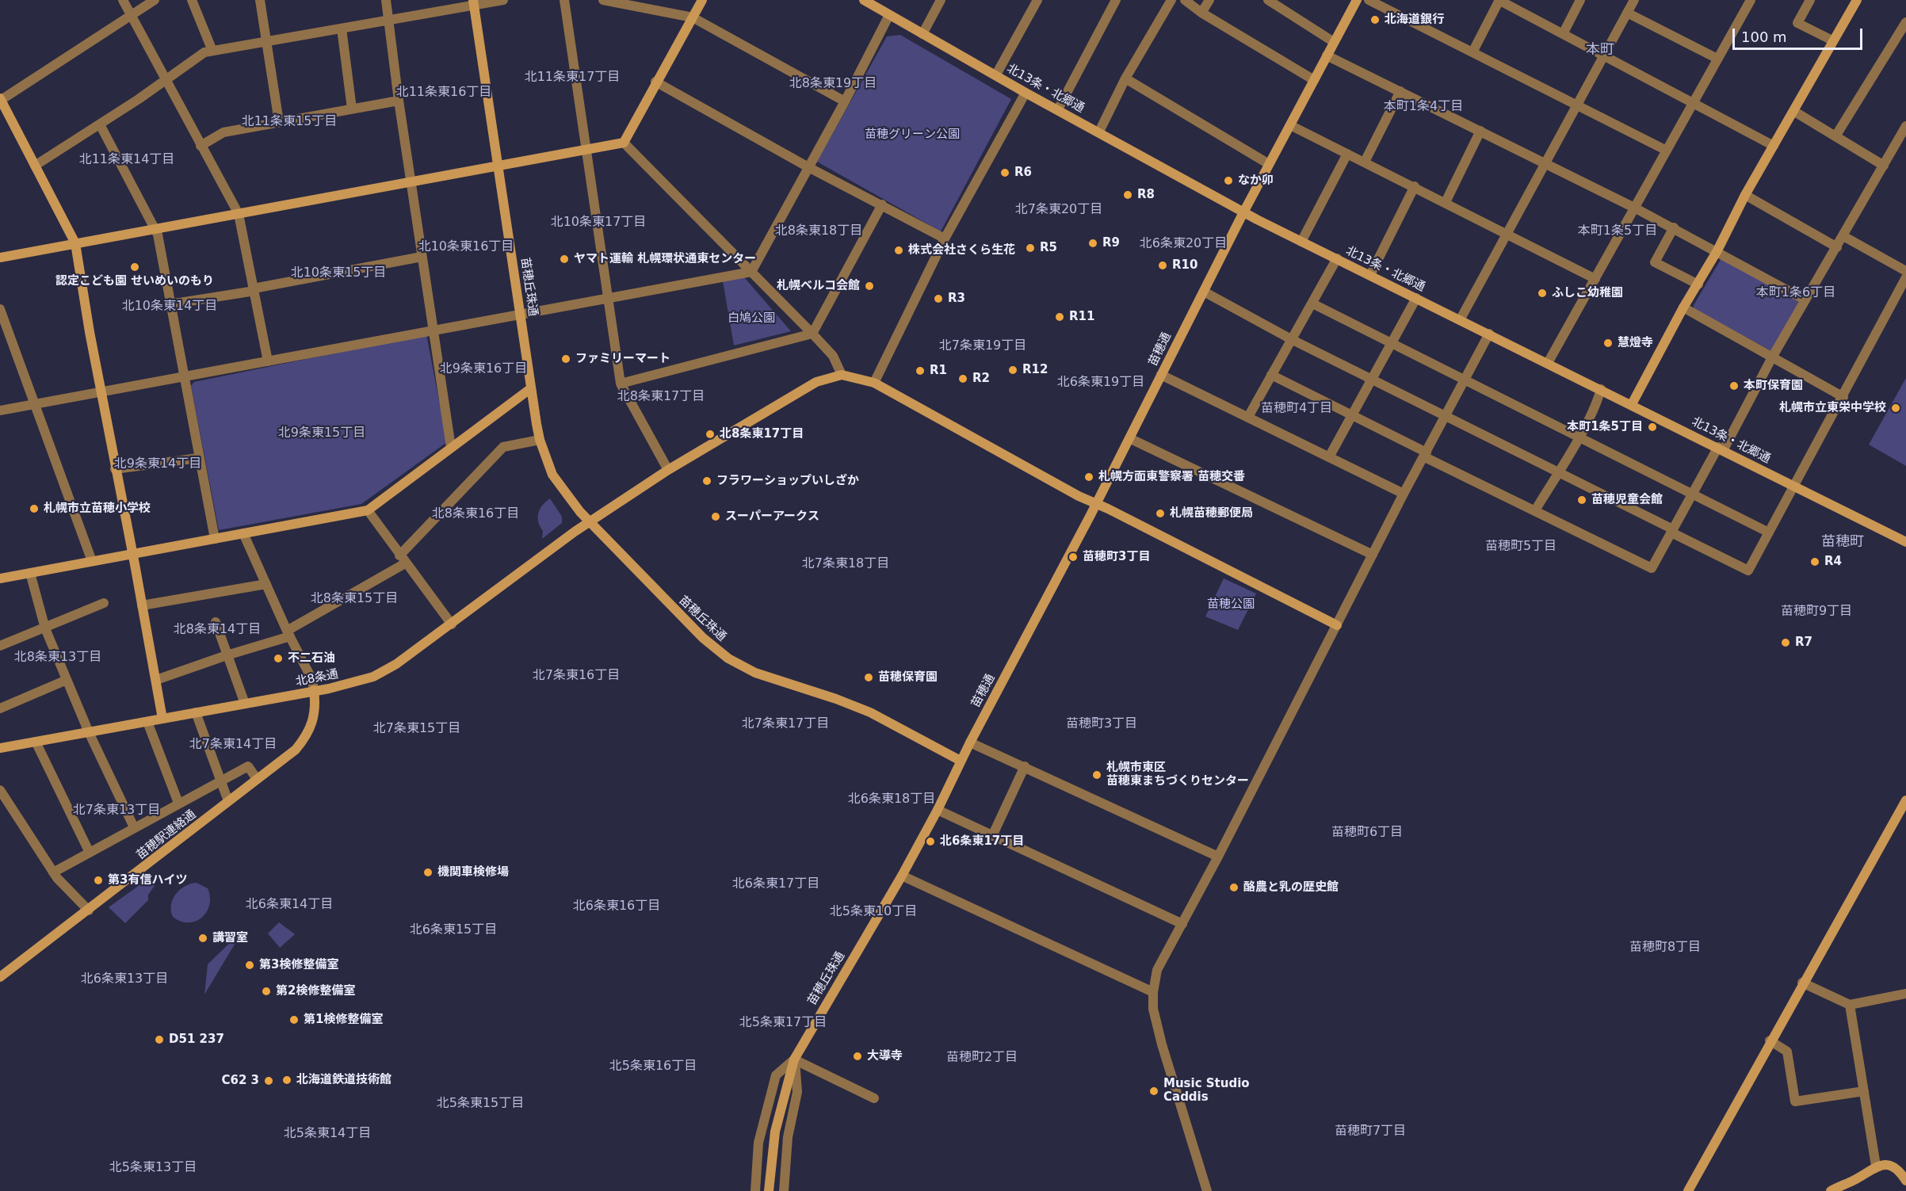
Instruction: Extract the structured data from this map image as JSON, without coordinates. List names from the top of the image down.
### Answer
{
  "streets": {
    "street": [
      "北13条・北郷通",
      "苗穂丘珠通",
      "苗穂通",
      "北8条通",
      "苗穂駅連絡通"
    ]
  },
  "crossings": [
    ["北13条・北郷通", "苗穂通"],
    ["苗穂丘珠通", "苗穂通"],
    ["苗穂丘珠通", "北8条通"],
    ["北8条通", "苗穂駅連絡通"]
  ],
  "districts": [
    "本町",
    "北11条東17丁目",
    "北8条東19丁目",
    "北11条東16丁目",
    "本町1条4丁目",
    "北11条東15丁目",
    "北11条東14丁目",
    "北7条東20丁目",
    "北10条東17丁目",
    "北8条東18丁目",
    "本町1条5丁目",
    "北6条東20丁目",
    "北10条東16丁目",
    "北10条東15丁目",
    "本町1条6丁目",
    "北10条東14丁目",
    "北7条東19丁目",
    "北9条東16丁目",
    "北6条東19丁目",
    "北8条東17丁目",
    "苗穂町4丁目",
    "北9条東15丁目",
    "北9条東14丁目",
    "北8条東16丁目",
    "苗穂町",
    "苗穂町5丁目",
    "北7条東18丁目",
    "北8条東15丁目",
    "苗穂町9丁目",
    "北8条東14丁目",
    "北8条東13丁目",
    "北7条東16丁目",
    "北7条東17丁目",
    "苗穂町3丁目",
    "北7条東15丁目",
    "北7条東14丁目",
    "北6条東18丁目",
    "北7条東13丁目",
    "苗穂町6丁目",
    "北6条東17丁目",
    "北6条東14丁目",
    "北6条東16丁目",
    "北5条東10丁目",
    "北6条東15丁目",
    "苗穂町8丁目",
    "北6条東13丁目",
    "北5条東17丁目",
    "苗穂町2丁目",
    "北5条東16丁目",
    "北5条東15丁目",
    "苗穂町7丁目",
    "北5条東14丁目",
    "北5条東13丁目"
  ],
  "parks": ["苗穂グリーン公園", "白鳩公園", "苗穂公園"],
  "places": [
    "北海道銀行",
    "R6",
    "なか卯",
    "R8",
    "R9",
    "R5",
    "株式会社さくら生花",
    "ヤマト運輸 札幌環状通東センター",
    "R10",
    "認定こども園 せいめいのもり",
    "札幌ベルコ会館",
    "ふしこ幼稚園",
    "R3",
    "R11",
    "慧燈寺",
    "ファミリーマート",
    "R12",
    "R1",
    "R2",
    "本町保育園",
    "札幌市立東栄中学校",
    "本町1条5丁目",
    "北8条東17丁目",
    "札幌方面東警察署 苗穂交番",
    "フラワーショップいしざか",
    "苗穂児童会館",
    "札幌市立苗穂小学校",
    "札幌苗穂郵便局",
    "スーパーアークス",
    "苗穂町3丁目",
    "R4",
    "R7",
    "不二石油",
    "苗穂保育園",
    "札幌市東区 苗穂東まちづくりセンター",
    "北6条東17丁目",
    "機関車検修場",
    "第3有信ハイツ",
    "酪農と乳の歴史館",
    "講習室",
    "第3検修整備室",
    "第2検修整備室",
    "第1検修整備室",
    "D51 237",
    "大導寺",
    "北海道鉄道技術館",
    "C62 3",
    "Music Studio Caddis"
  ],
  "scale_bar": "100 m"
}
